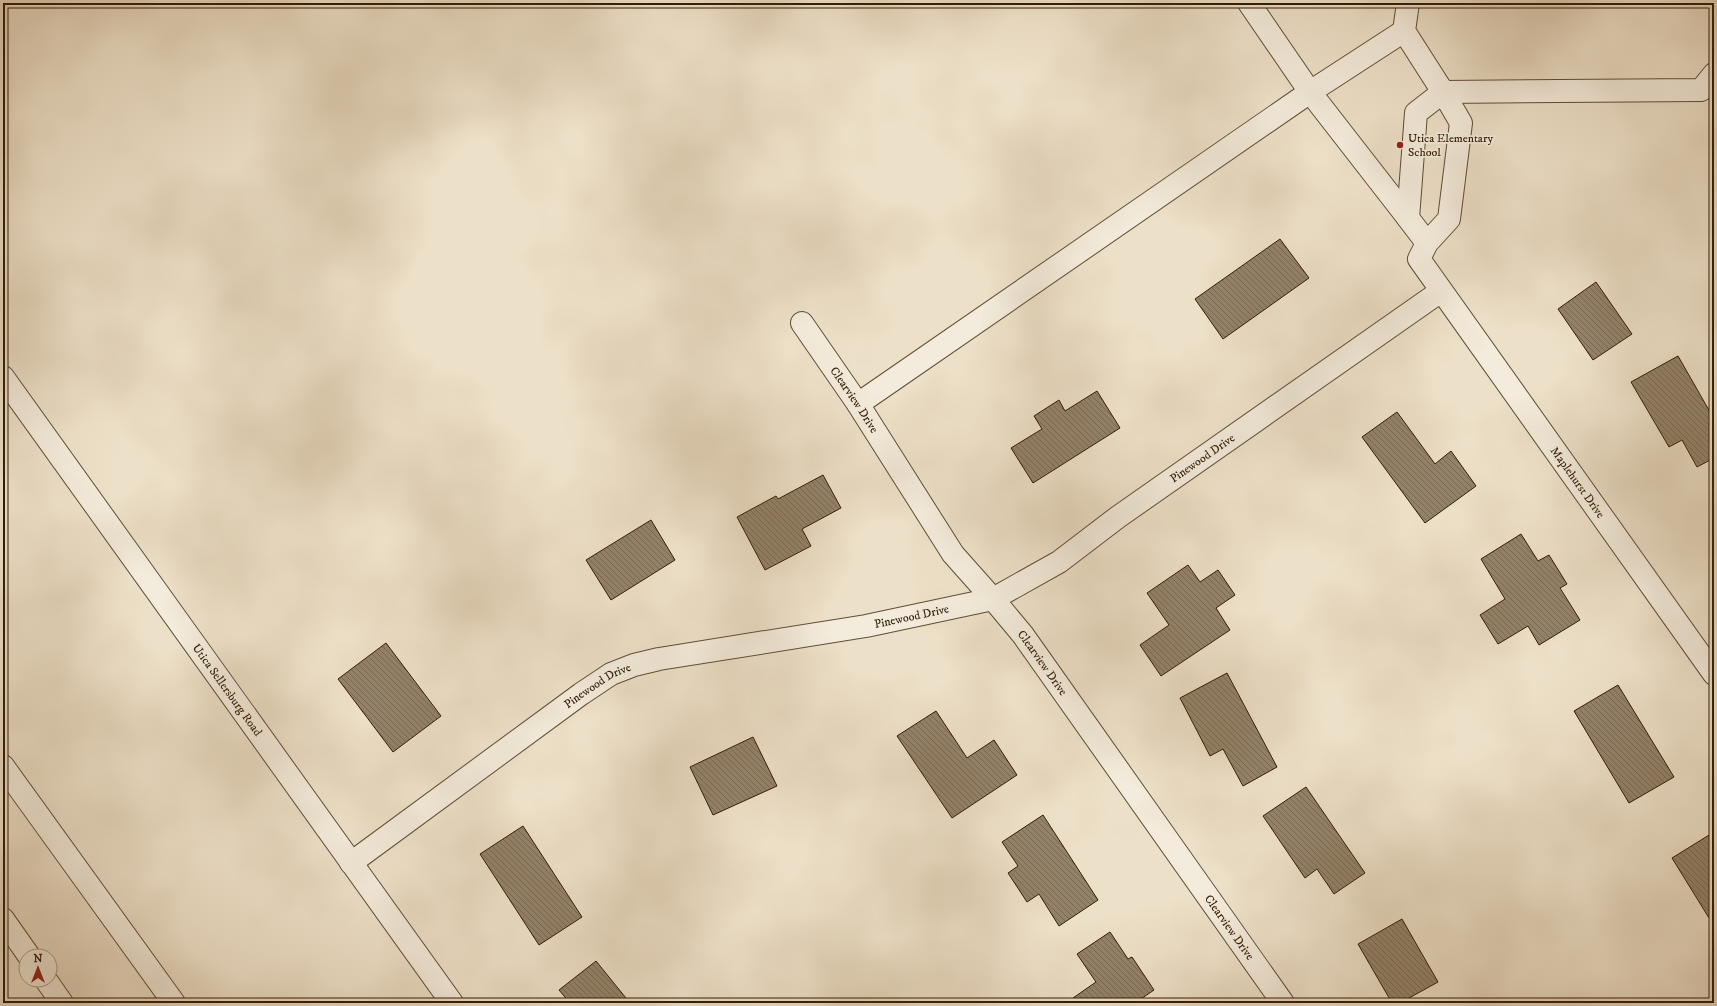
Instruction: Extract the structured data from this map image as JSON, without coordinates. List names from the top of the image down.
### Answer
{
  "streets": {
    "street": [
      "Clearview Drive",
      "Pinewood Drive",
      "Maplehurst Drive",
      "Utica Sellersburg Road"
    ]
  },
  "crossings": [
    ["Clearview Drive", "Pinewood Drive"],
    ["Pinewood Drive", "Maplehurst Drive"],
    ["Pinewood Drive", "Utica Sellersburg Road"]
  ],
  "places": ["Utica Elementary School"],
  "north": "top"
}
